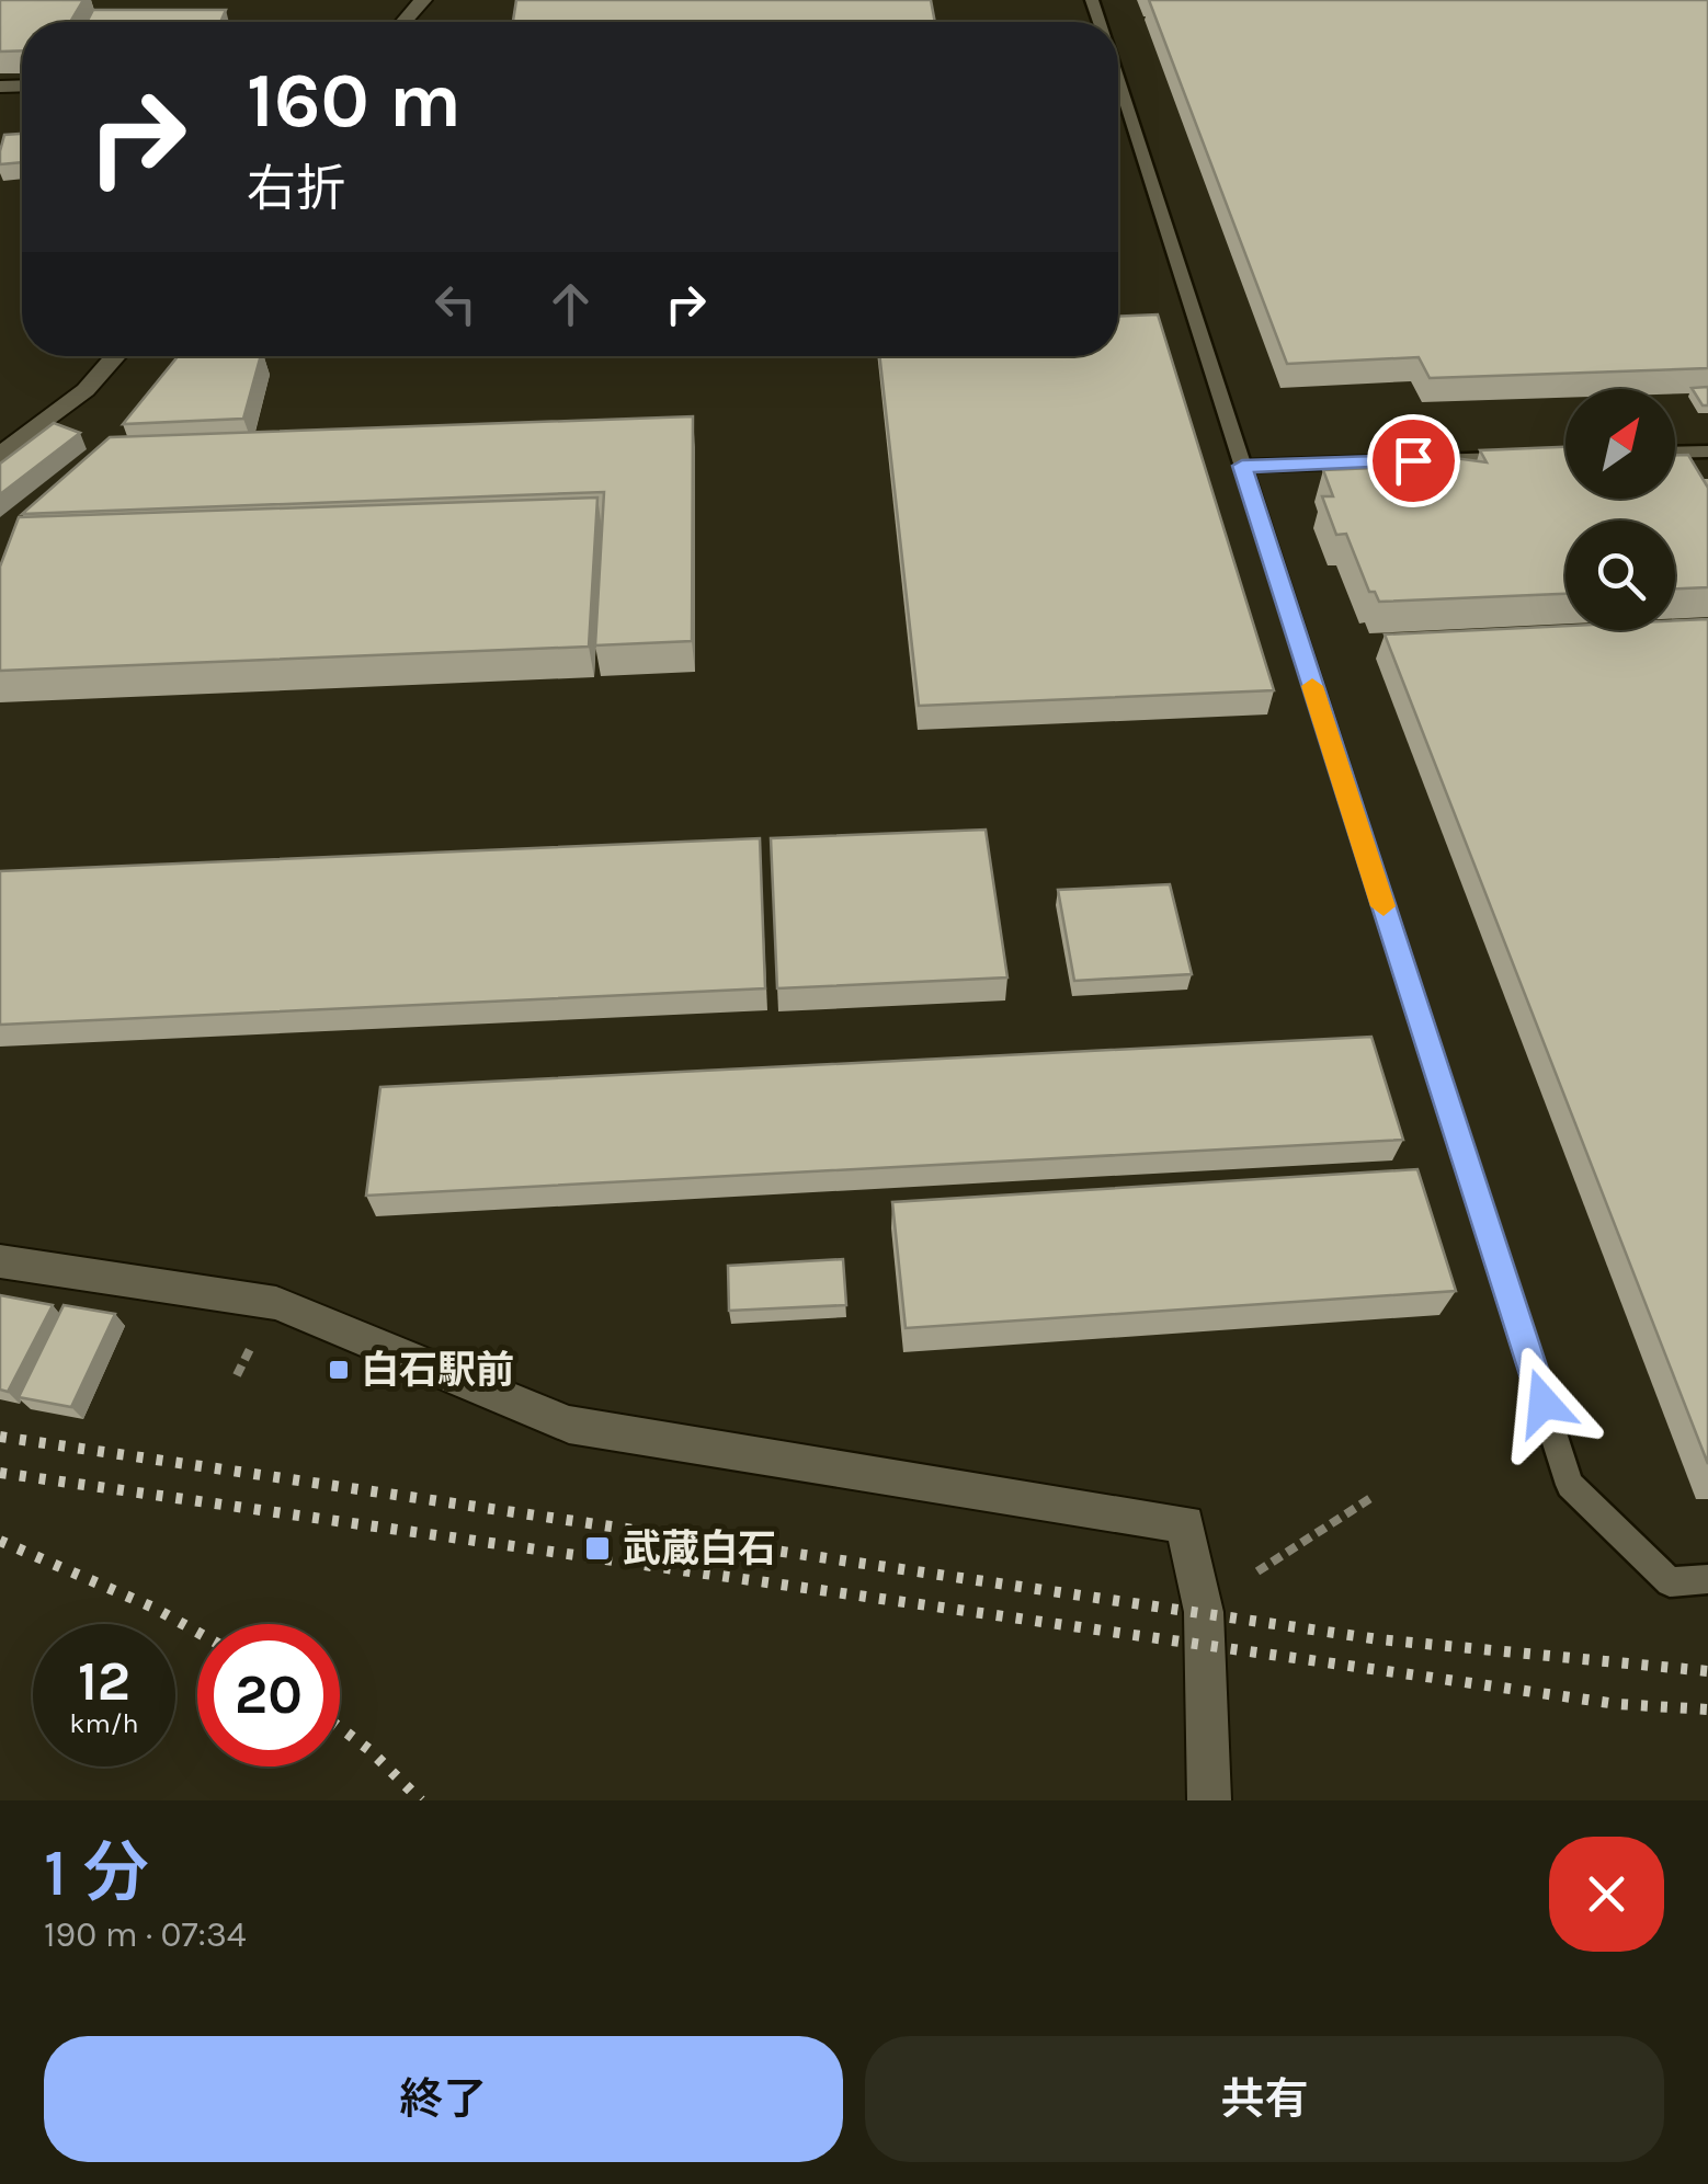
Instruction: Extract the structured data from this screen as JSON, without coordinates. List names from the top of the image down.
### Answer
{
  "places": {
    "transit": ["白石駅前", "武蔵白石"]
  },
  "north": "top right",
  "page": {
    "turn": ["160 m", "右折"],
    "speed": "12 km/h",
    "limit": "20",
    "heading": ["1 分", "190 m · 07:34"],
    "buttons": ["終了", "共有"]
  }
}
